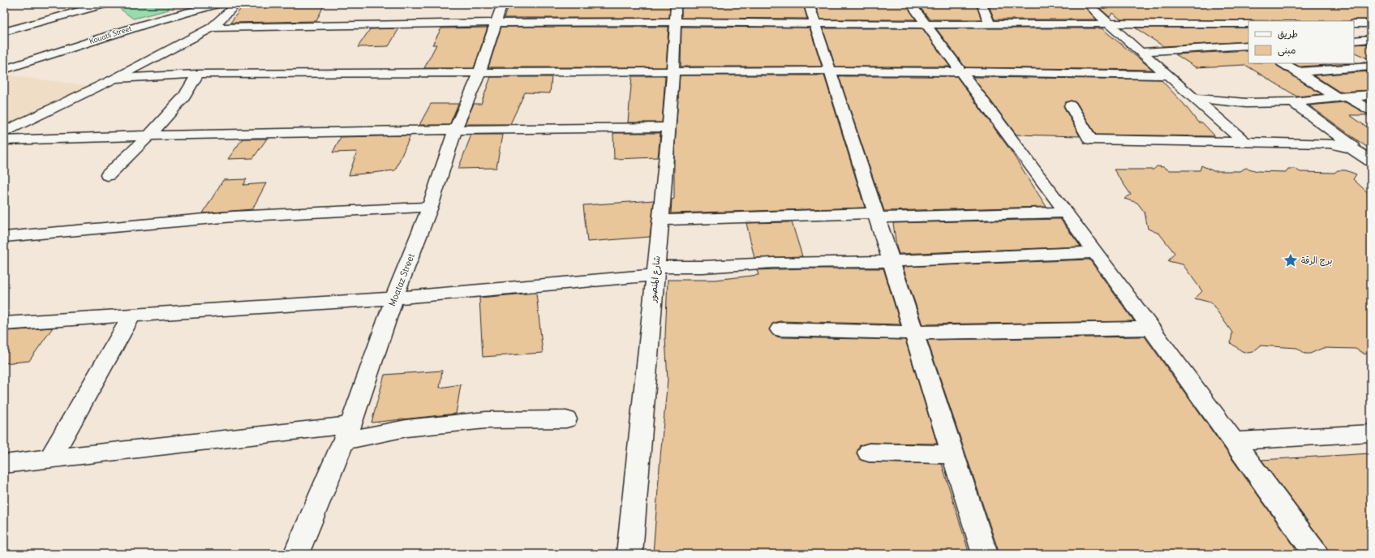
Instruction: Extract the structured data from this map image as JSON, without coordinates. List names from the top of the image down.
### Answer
{
  "streets": {
    "street": ["Kouatli Street", "شارع المنصور", "Moataz Street"]
  },
  "places": {
    "place": ["برج الرقة"]
  },
  "legend": ["طريق", "مبنى"]
}
